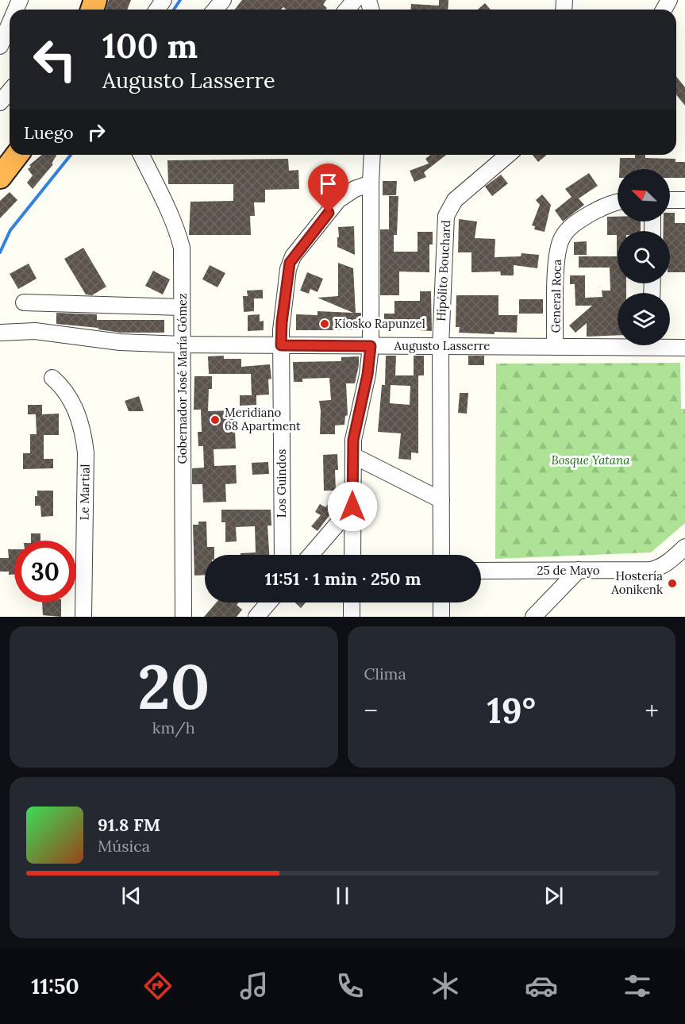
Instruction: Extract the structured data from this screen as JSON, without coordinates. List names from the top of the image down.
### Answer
{
  "streets": {
    "street": [
      "Hipólito Bouchard",
      "General Roca",
      "Augusto Lasserre",
      "Gobernador José María Gómez",
      "Los Guindos",
      "Le Martial",
      "25 de Mayo"
    ]
  },
  "crossings": [
    ["Hipólito Bouchard", "Augusto Lasserre"],
    ["General Roca", "Augusto Lasserre"],
    ["Augusto Lasserre", "Gobernador José María Gómez"],
    ["Augusto Lasserre", "Los Guindos"]
  ],
  "parks": ["Bosque Yatana"],
  "places": ["Kiosko Rapunzel", "Meridiano 68 Apartment", "Hostería Aonikenk"],
  "north": "top left",
  "page": {
    "turn": ["100 m", "Augusto Lasserre"],
    "then": "Luego",
    "limit": "30",
    "trip": "11:51 · 1 min · 250 m",
    "tile": [
      ["20", "km/h"],
      "Clima"
    ],
    "heat": ["−", "19°", "+"],
    "song": ["91.8 FM", "Música"],
    "tabs": "11:50"
  }
}
